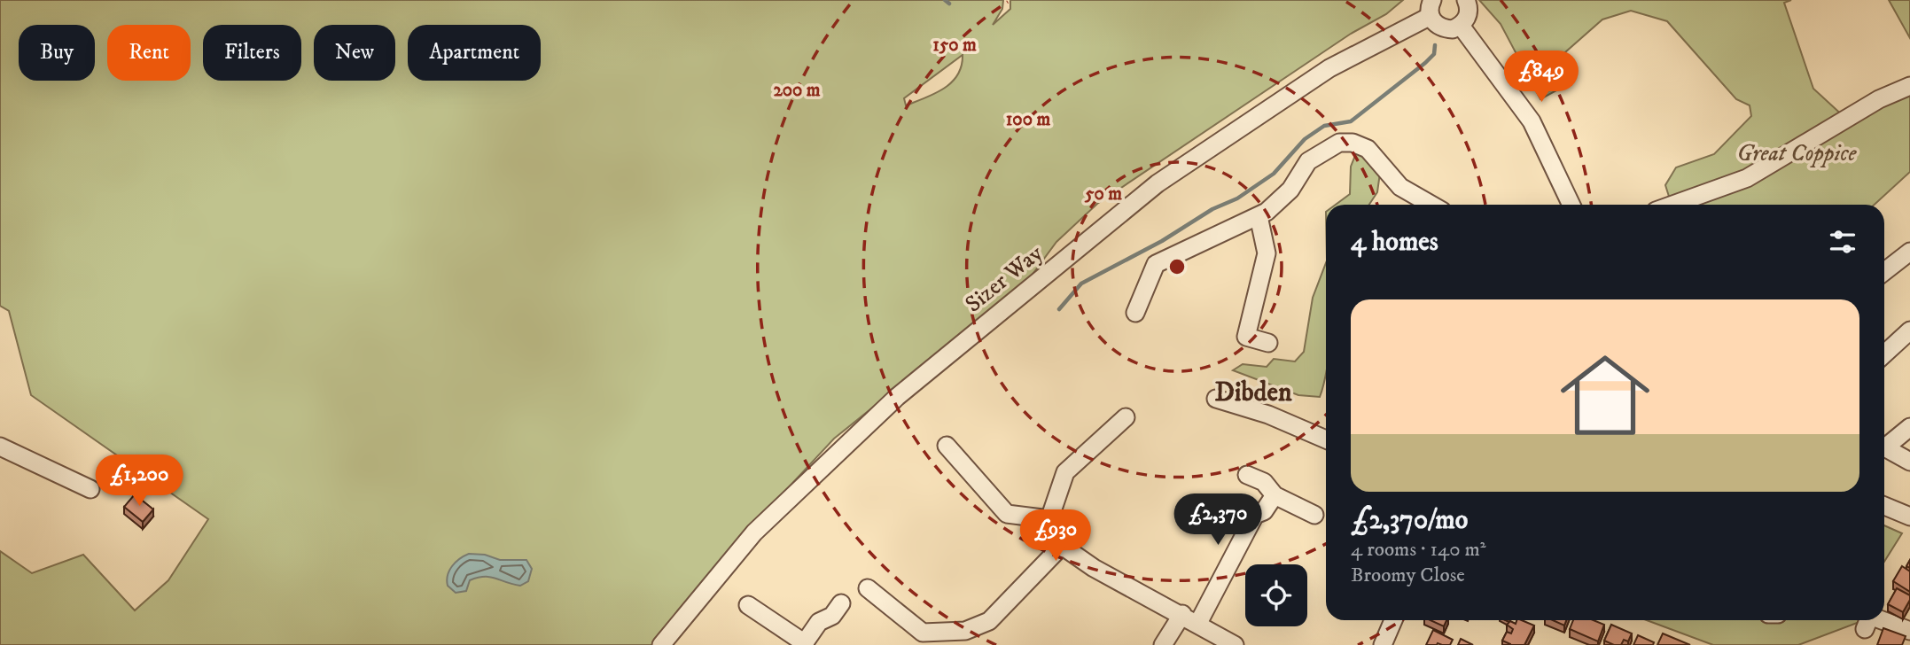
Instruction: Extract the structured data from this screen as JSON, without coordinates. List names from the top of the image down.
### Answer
{
  "streets": {
    "street": ["Sizer Way"]
  },
  "districts": ["Dibden"],
  "parks": ["Great Coppice"],
  "page": {
    "chip": [
      "Buy",
      "Rent",
      "Filters",
      "New",
      "Apartment"
    ],
    "price": [
      "£849",
      "£1,200",
      "£2,370",
      "£930"
    ],
    "heading": "4 homes",
    "list": [
      {
        "name": "£2,370/mo",
        "note": "4 rooms · 140 m² · Broomy Close"
      }
    ]
  },
  "rings": [
    "150 m",
    "200 m",
    "100 m",
    "50 m"
  ]
}
